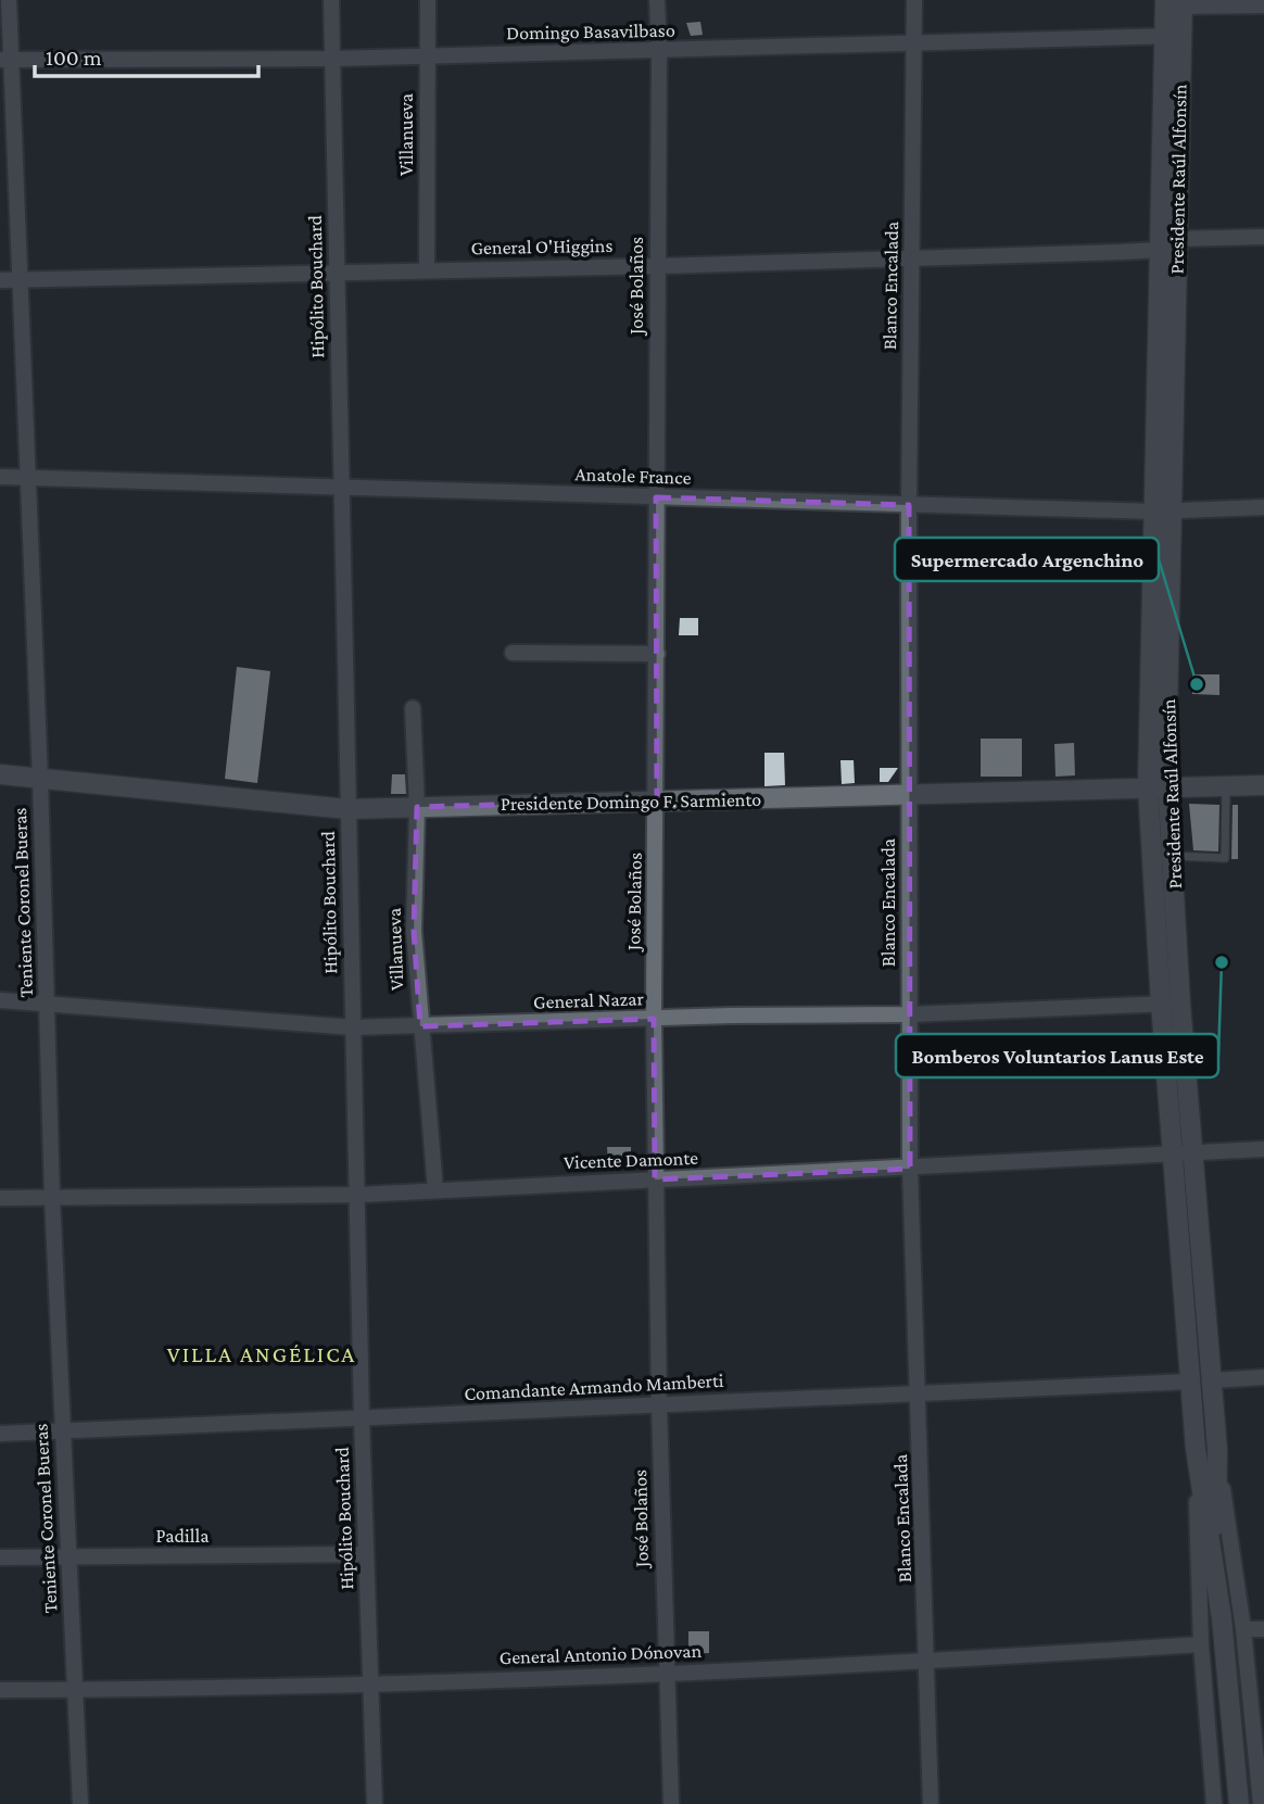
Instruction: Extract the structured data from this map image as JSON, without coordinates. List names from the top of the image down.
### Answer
{
  "streets": {
    "main road": ["Presidente Raúl Alfonsín", "Presidente Domingo F. Sarmiento"],
    "street": [
      "Domingo Basavilbaso",
      "Villanueva",
      "General O'Higgins",
      "José Bolaños",
      "Blanco Encalada",
      "Hipólito Bouchard",
      "Anatole France",
      "Teniente Coronel Bueras",
      "General Nazar",
      "Vicente Damonte",
      "Comandante Armando Mamberti",
      "Padilla",
      "General Antonio Dónovan"
    ]
  },
  "crossings": [
    ["Domingo Basavilbaso", "Villanueva"],
    ["Domingo Basavilbaso", "Presidente Raúl Alfonsín"],
    ["Domingo Basavilbaso", "José Bolaños"],
    ["Domingo Basavilbaso", "Blanco Encalada"],
    ["Domingo Basavilbaso", "Hipólito Bouchard"],
    ["Domingo Basavilbaso", "Teniente Coronel Bueras"],
    ["Villanueva", "General O'Higgins"],
    ["Villanueva", "Presidente Domingo F. Sarmiento"],
    ["Villanueva", "General Nazar"],
    ["Villanueva", "Vicente Damonte"],
    ["Presidente Raúl Alfonsín", "General O'Higgins"],
    ["Presidente Raúl Alfonsín", "Anatole France"],
    ["Presidente Raúl Alfonsín", "Presidente Domingo F. Sarmiento"],
    ["Presidente Raúl Alfonsín", "General Nazar"],
    ["Presidente Raúl Alfonsín", "Vicente Damonte"],
    ["Presidente Raúl Alfonsín", "Comandante Armando Mamberti"],
    ["Presidente Raúl Alfonsín", "General Antonio Dónovan"],
    ["General O'Higgins", "José Bolaños"],
    ["General O'Higgins", "Blanco Encalada"],
    ["General O'Higgins", "Hipólito Bouchard"],
    ["General O'Higgins", "Teniente Coronel Bueras"],
    ["José Bolaños", "Anatole France"],
    ["José Bolaños", "Presidente Domingo F. Sarmiento"],
    ["José Bolaños", "General Nazar"],
    ["José Bolaños", "Vicente Damonte"],
    ["José Bolaños", "Comandante Armando Mamberti"],
    ["José Bolaños", "General Antonio Dónovan"],
    ["Blanco Encalada", "Anatole France"],
    ["Blanco Encalada", "Presidente Domingo F. Sarmiento"],
    ["Blanco Encalada", "General Nazar"],
    ["Blanco Encalada", "Vicente Damonte"],
    ["Blanco Encalada", "Comandante Armando Mamberti"],
    ["Blanco Encalada", "General Antonio Dónovan"],
    ["Hipólito Bouchard", "Anatole France"],
    ["Hipólito Bouchard", "Presidente Domingo F. Sarmiento"],
    ["Hipólito Bouchard", "General Nazar"],
    ["Hipólito Bouchard", "Vicente Damonte"],
    ["Hipólito Bouchard", "Comandante Armando Mamberti"],
    ["Hipólito Bouchard", "Padilla"],
    ["Hipólito Bouchard", "General Antonio Dónovan"],
    ["Anatole France", "Teniente Coronel Bueras"],
    ["Presidente Domingo F. Sarmiento", "Teniente Coronel Bueras"],
    ["Teniente Coronel Bueras", "General Nazar"],
    ["Teniente Coronel Bueras", "Vicente Damonte"],
    ["Teniente Coronel Bueras", "Comandante Armando Mamberti"],
    ["Teniente Coronel Bueras", "Padilla"],
    ["Teniente Coronel Bueras", "General Antonio Dónovan"]
  ],
  "districts": ["VILLA ANGÉLICA"],
  "places": ["Supermercado Argenchino", "Bomberos Voluntarios Lanus Este"],
  "scale_bar": "100 m"
}
